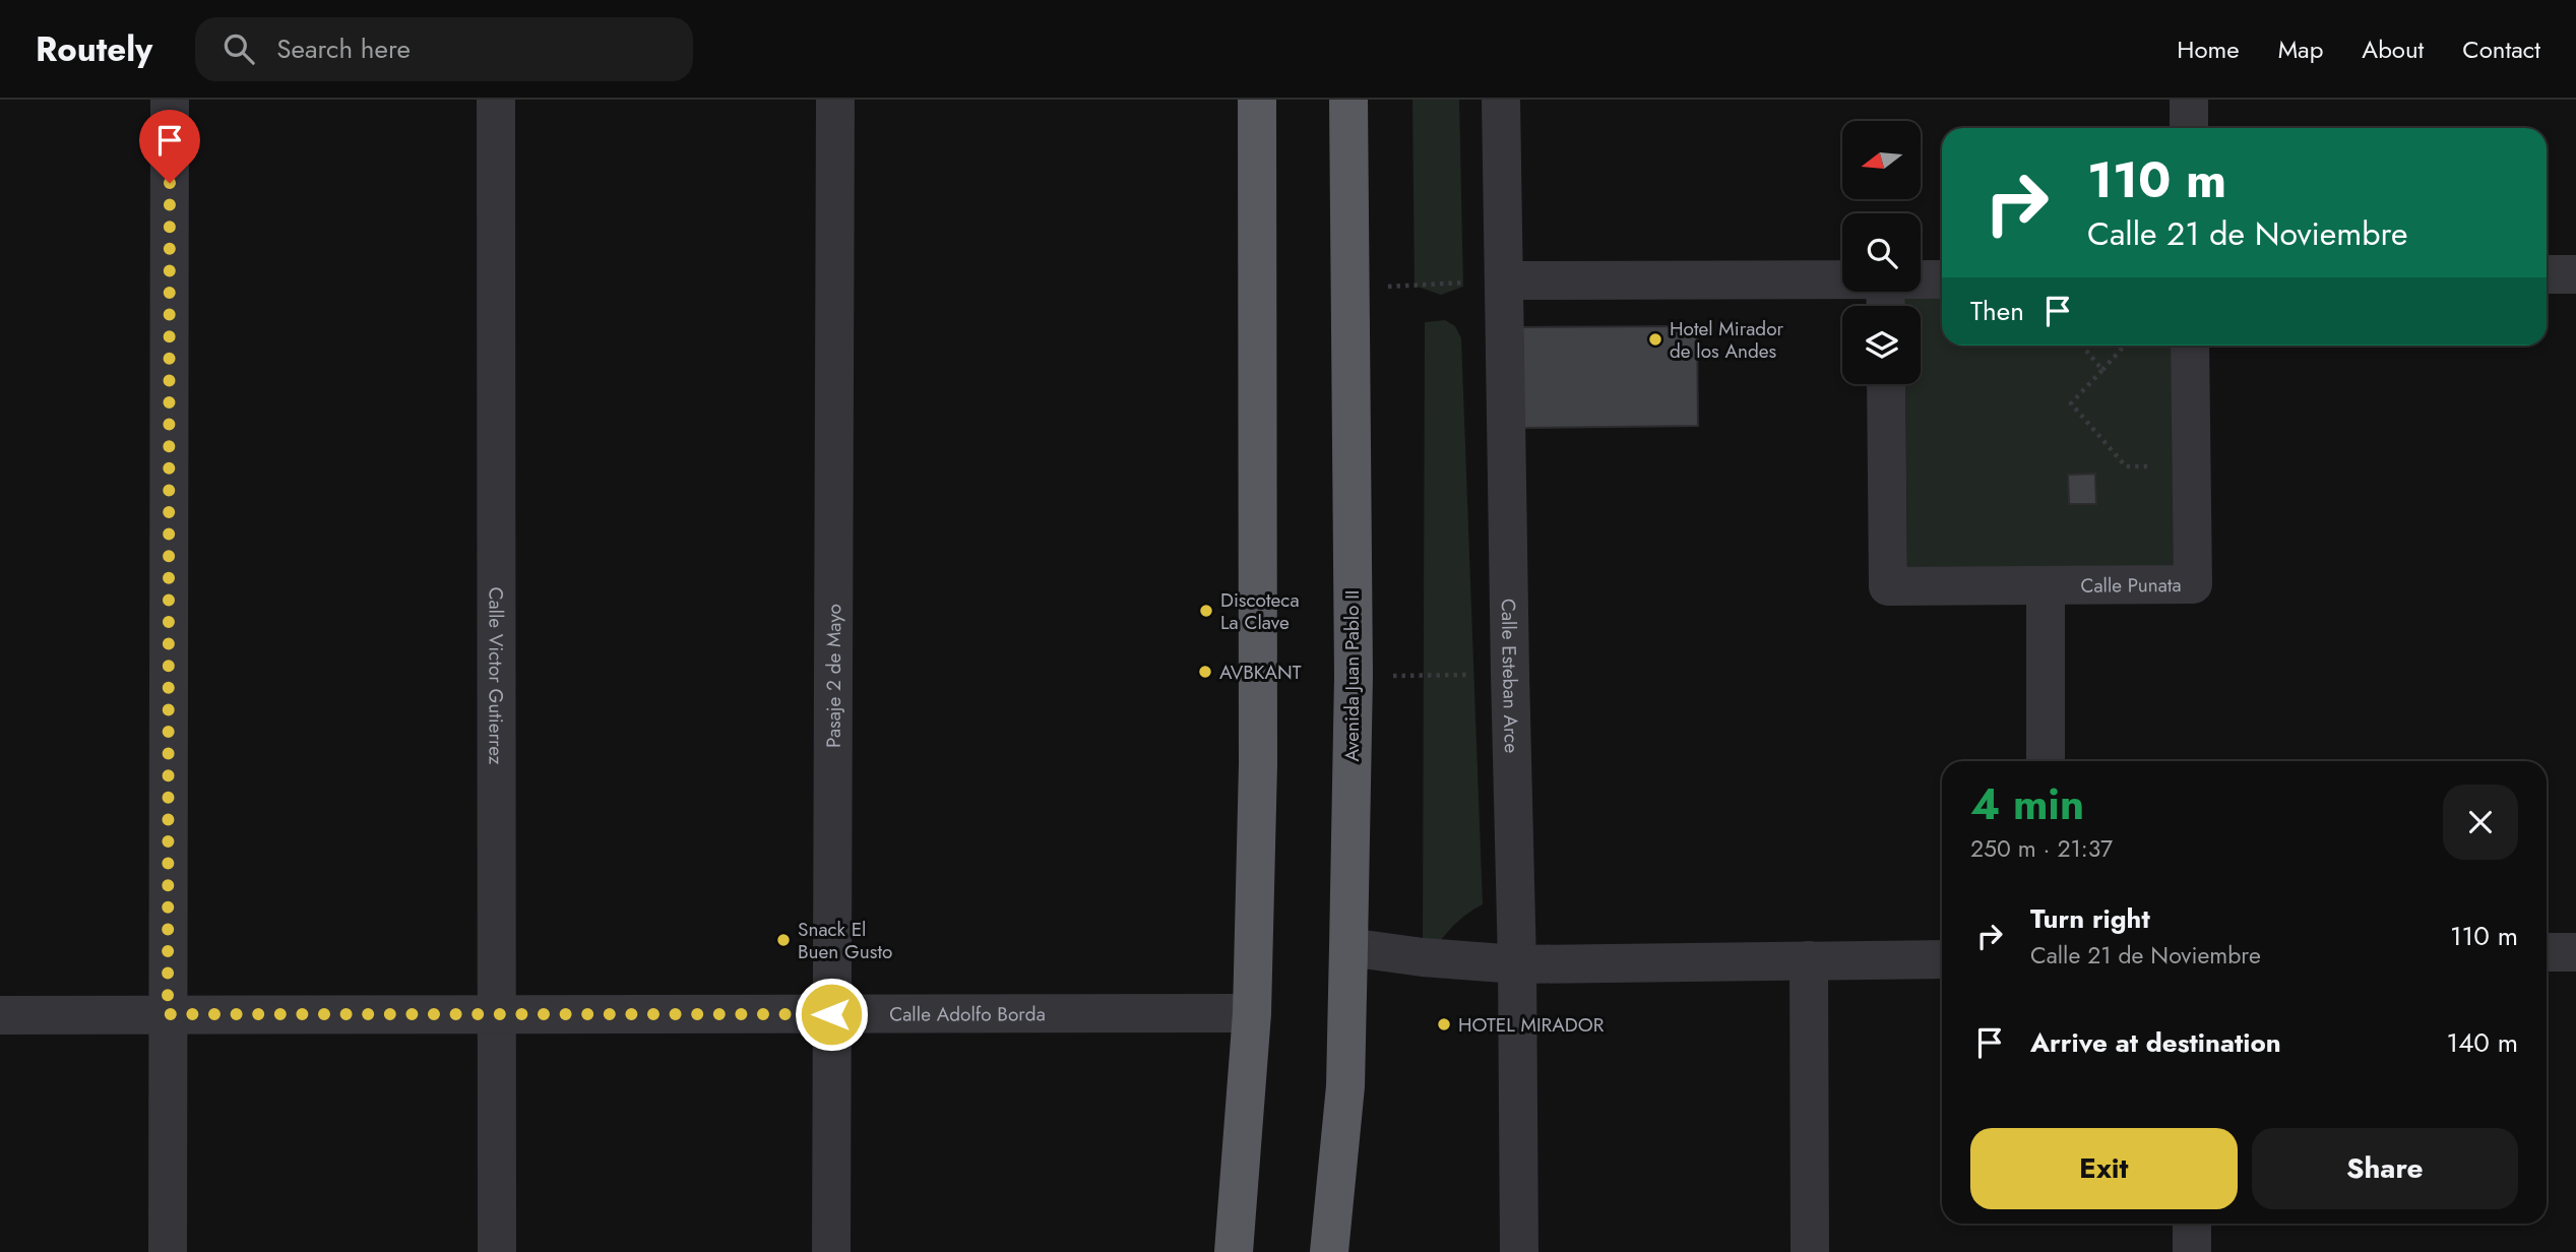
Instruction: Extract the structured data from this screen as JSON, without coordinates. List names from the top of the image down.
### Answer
{
  "streets": {
    "highway": ["Avenida Juan Pablo II"],
    "street": [
      "Calle Punata",
      "Calle Victor Gutierrez",
      "Pasaje 2 de Mayo",
      "Calle Esteban Arce",
      "Calle Adolfo Borda"
    ]
  },
  "crossings": [
    ["Calle Victor Gutierrez", "Calle Adolfo Borda"],
    ["Pasaje 2 de Mayo", "Calle Adolfo Borda"]
  ],
  "places": [
    "Hotel Mirador de los Andes",
    "Discoteca La Clave",
    "AVBKANT",
    "Snack El Buen Gusto",
    "HOTEL MIRADOR"
  ],
  "north": "left",
  "page": {
    "header": "Routely",
    "search": "Search here",
    "nav": [
      "Home",
      "Map",
      "About",
      "Contact"
    ],
    "turn": ["110 m", "Calle 21 de Noviembre"],
    "then": "Then",
    "heading": ["4 min", "250 m · 21:37"],
    "list": [
      {
        "name": "Turn right",
        "note": "Calle 21 de Noviembre",
        "value": "110 m"
      },
      {
        "name": "Arrive at destination",
        "value": "140 m"
      }
    ],
    "buttons": ["Exit", "Share"]
  }
}
